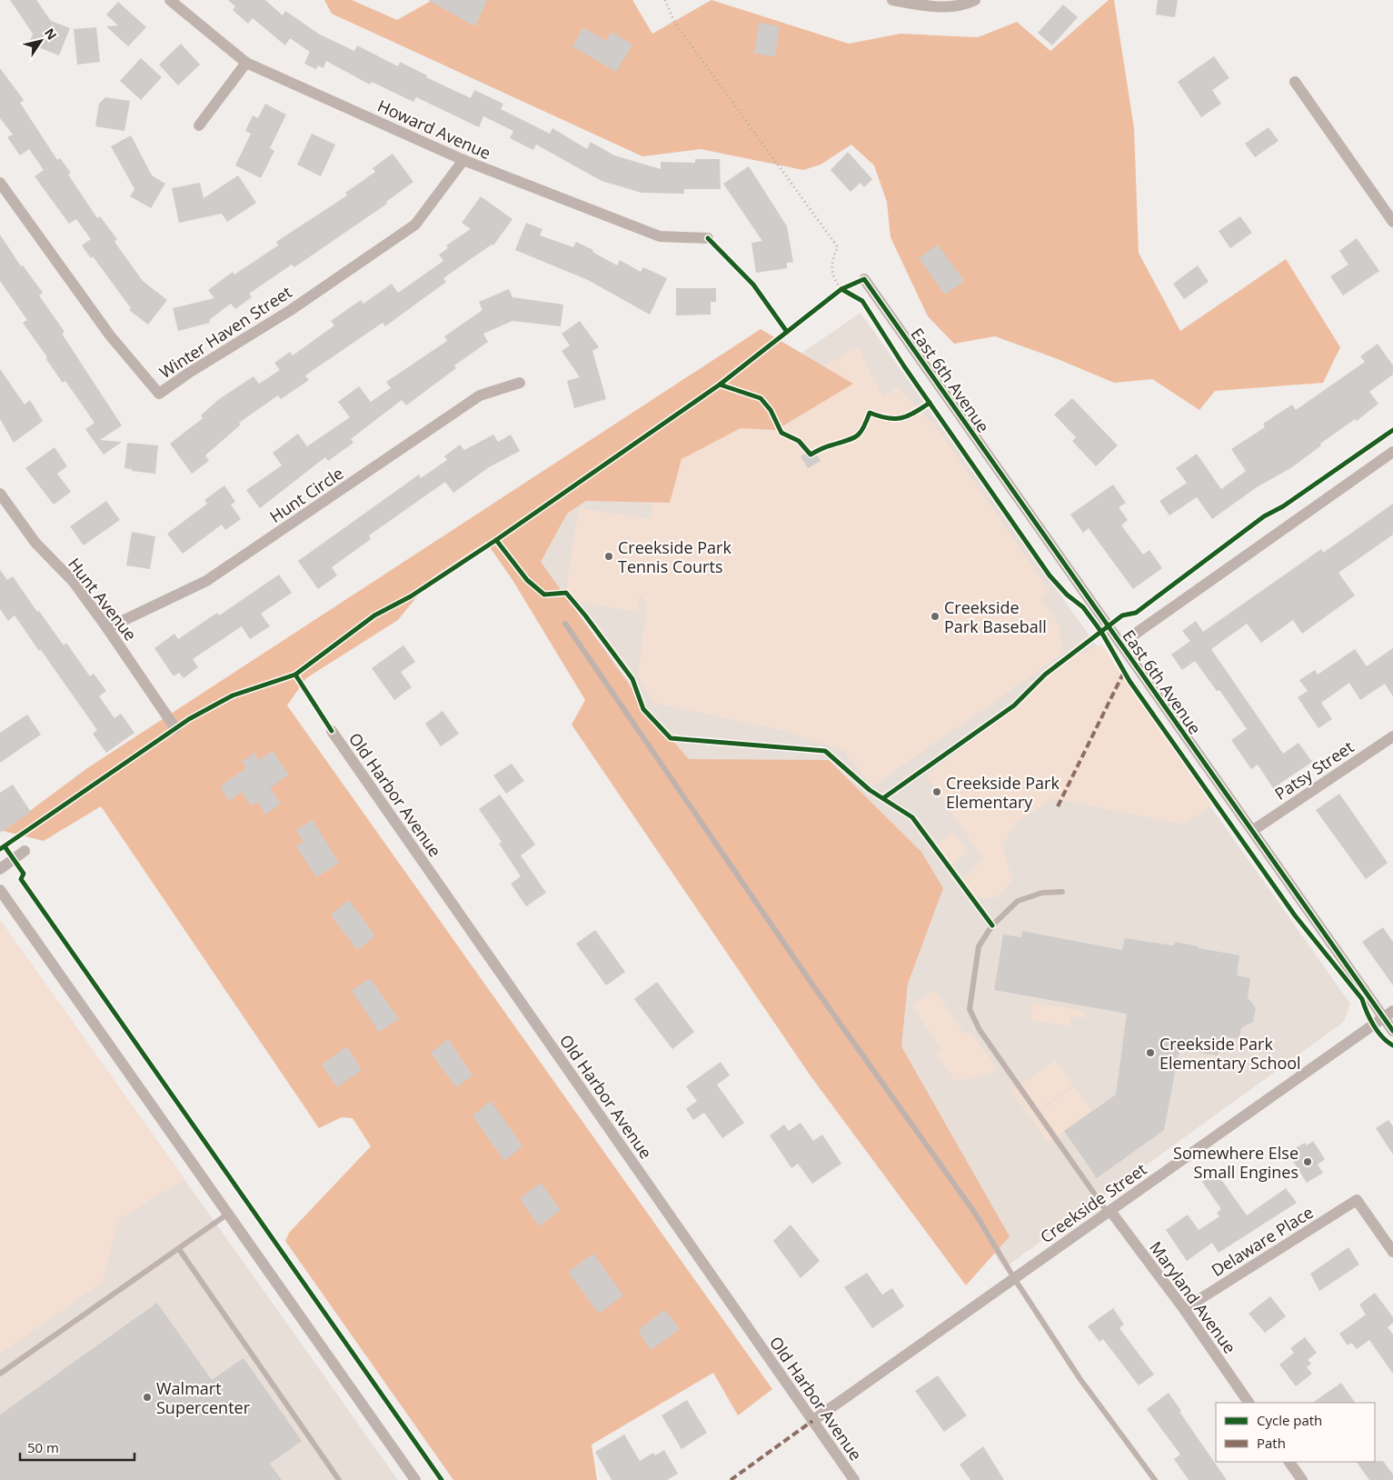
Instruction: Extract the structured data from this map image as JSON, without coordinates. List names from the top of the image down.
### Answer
{
  "streets": {
    "street": [
      "Howard Avenue",
      "Winter Haven Street",
      "East 6th Avenue",
      "Hunt Circle",
      "Hunt Avenue",
      "Patsy Street",
      "Old Harbor Avenue",
      "Creekside Street",
      "Delaware Place",
      "Maryland Avenue"
    ]
  },
  "crossings": [
    ["Howard Avenue", "Winter Haven Street"],
    ["East 6th Avenue", "Patsy Street"],
    ["East 6th Avenue", "Creekside Street"],
    ["Hunt Circle", "Hunt Avenue"],
    ["Old Harbor Avenue", "Creekside Street"],
    ["Creekside Street", "Maryland Avenue"],
    ["Delaware Place", "Maryland Avenue"]
  ],
  "places": [
    "Creekside Park Tennis Courts",
    "Creekside Park Baseball",
    "Creekside Park Elementary",
    "Creekside Park Elementary School",
    "Somewhere Else Small Engines",
    "Walmart Supercenter"
  ],
  "legend": ["Cycle path", "Path"],
  "scale_bar": "50 m",
  "north": "top right"
}
